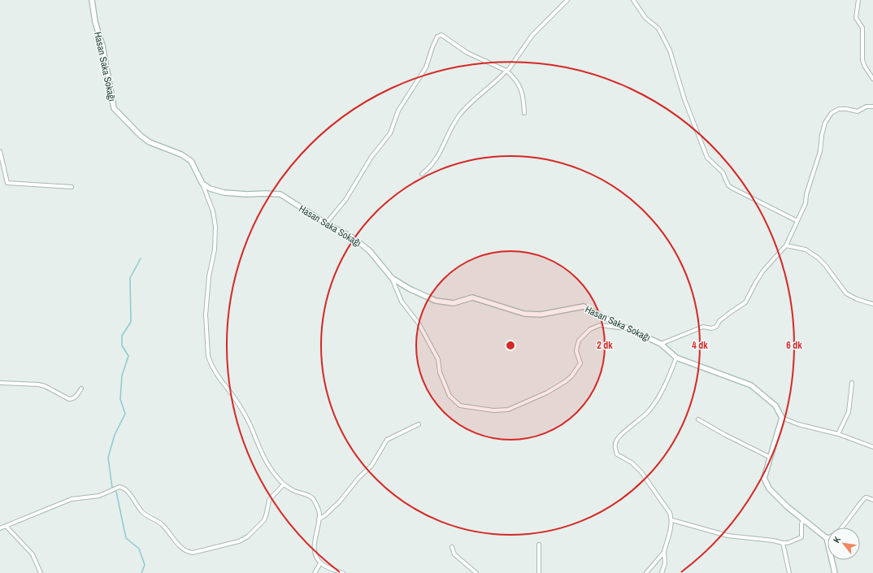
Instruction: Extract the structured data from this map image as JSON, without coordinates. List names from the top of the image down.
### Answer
{
  "streets": {
    "street": ["Hasan Saka Sokağı"]
  },
  "north": "top left",
  "rings": ["2 dk", "4 dk", "6 dk"]
}
